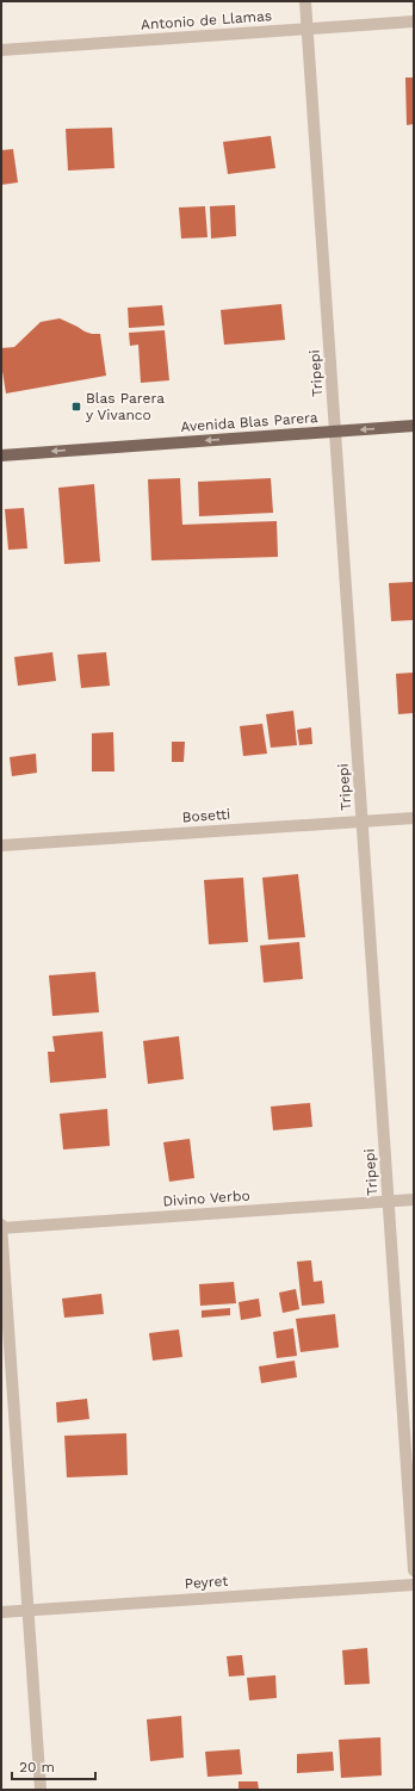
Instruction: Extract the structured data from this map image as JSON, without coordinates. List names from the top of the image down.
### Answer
{
  "streets": {
    "main road": ["Avenida Blas Parera"],
    "street": [
      "Antonio de Llamas",
      "Tripepi",
      "Bosetti",
      "Divino Verbo",
      "Peyret"
    ]
  },
  "crossings": [
    ["Antonio de Llamas", "Tripepi"],
    ["Tripepi", "Avenida Blas Parera"],
    ["Tripepi", "Bosetti"],
    ["Tripepi", "Divino Verbo"]
  ],
  "one_way": ["Avenida Blas Parera"],
  "places": {
    "transit": ["Blas Parera y Vivanco"]
  },
  "scale_bar": "20 m"
}
